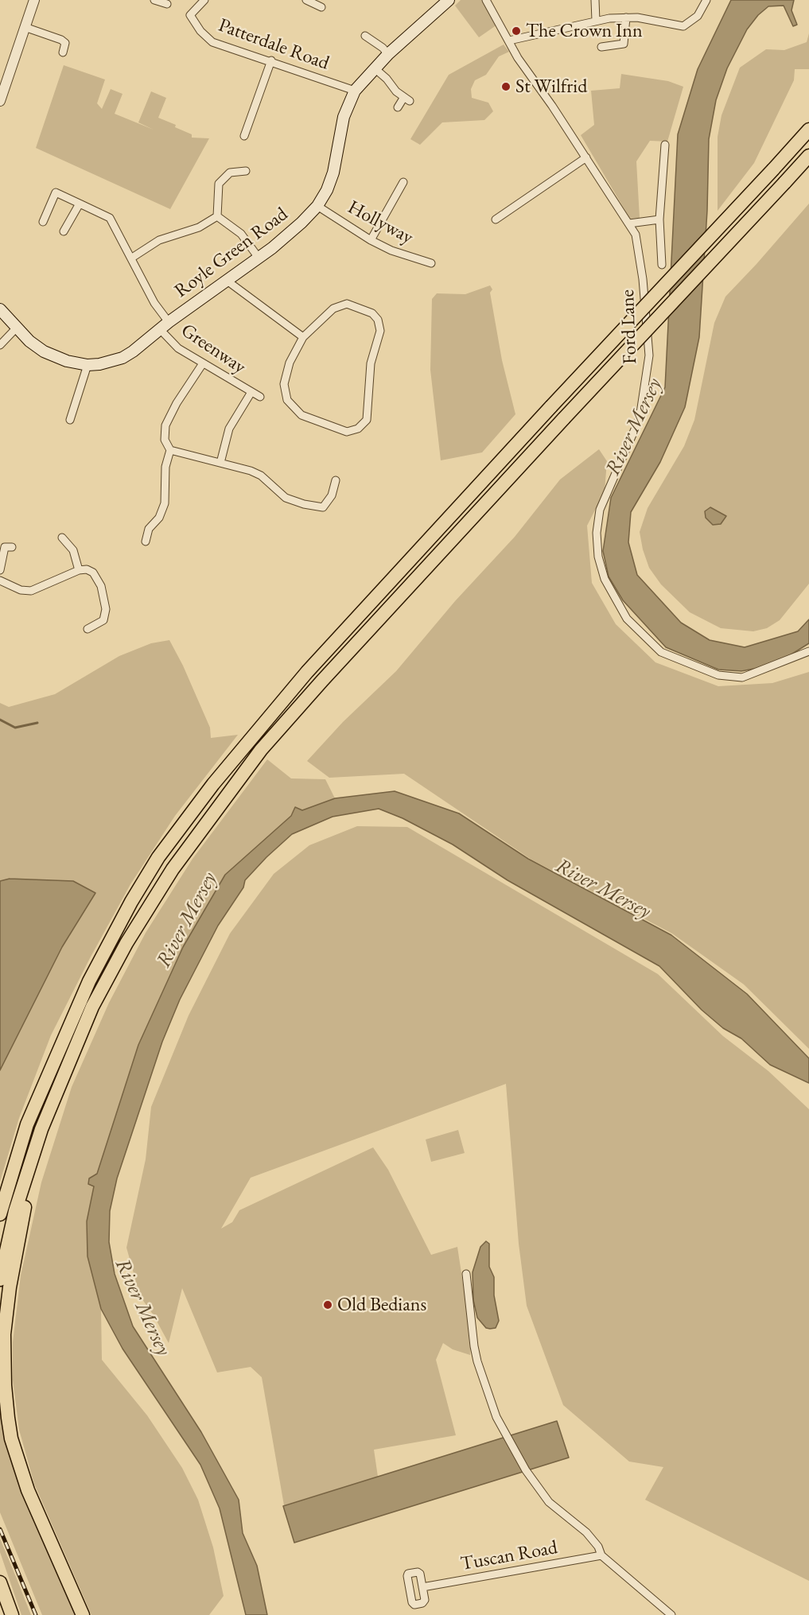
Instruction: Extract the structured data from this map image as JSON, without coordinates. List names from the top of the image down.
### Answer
{
  "streets": {
    "main road": ["Royle Green Road"],
    "street": [
      "Patterdale Road",
      "Hollyway",
      "Ford Lane",
      "Greenway",
      "Tuscan Road"
    ]
  },
  "crossings": [
    ["Patterdale Road", "Royle Green Road"],
    ["Hollyway", "Royle Green Road"],
    ["Royle Green Road", "Greenway"]
  ],
  "water": ["River Mersey"],
  "places": ["The Crown Inn", "St Wilfrid", "Old Bedians"]
}
